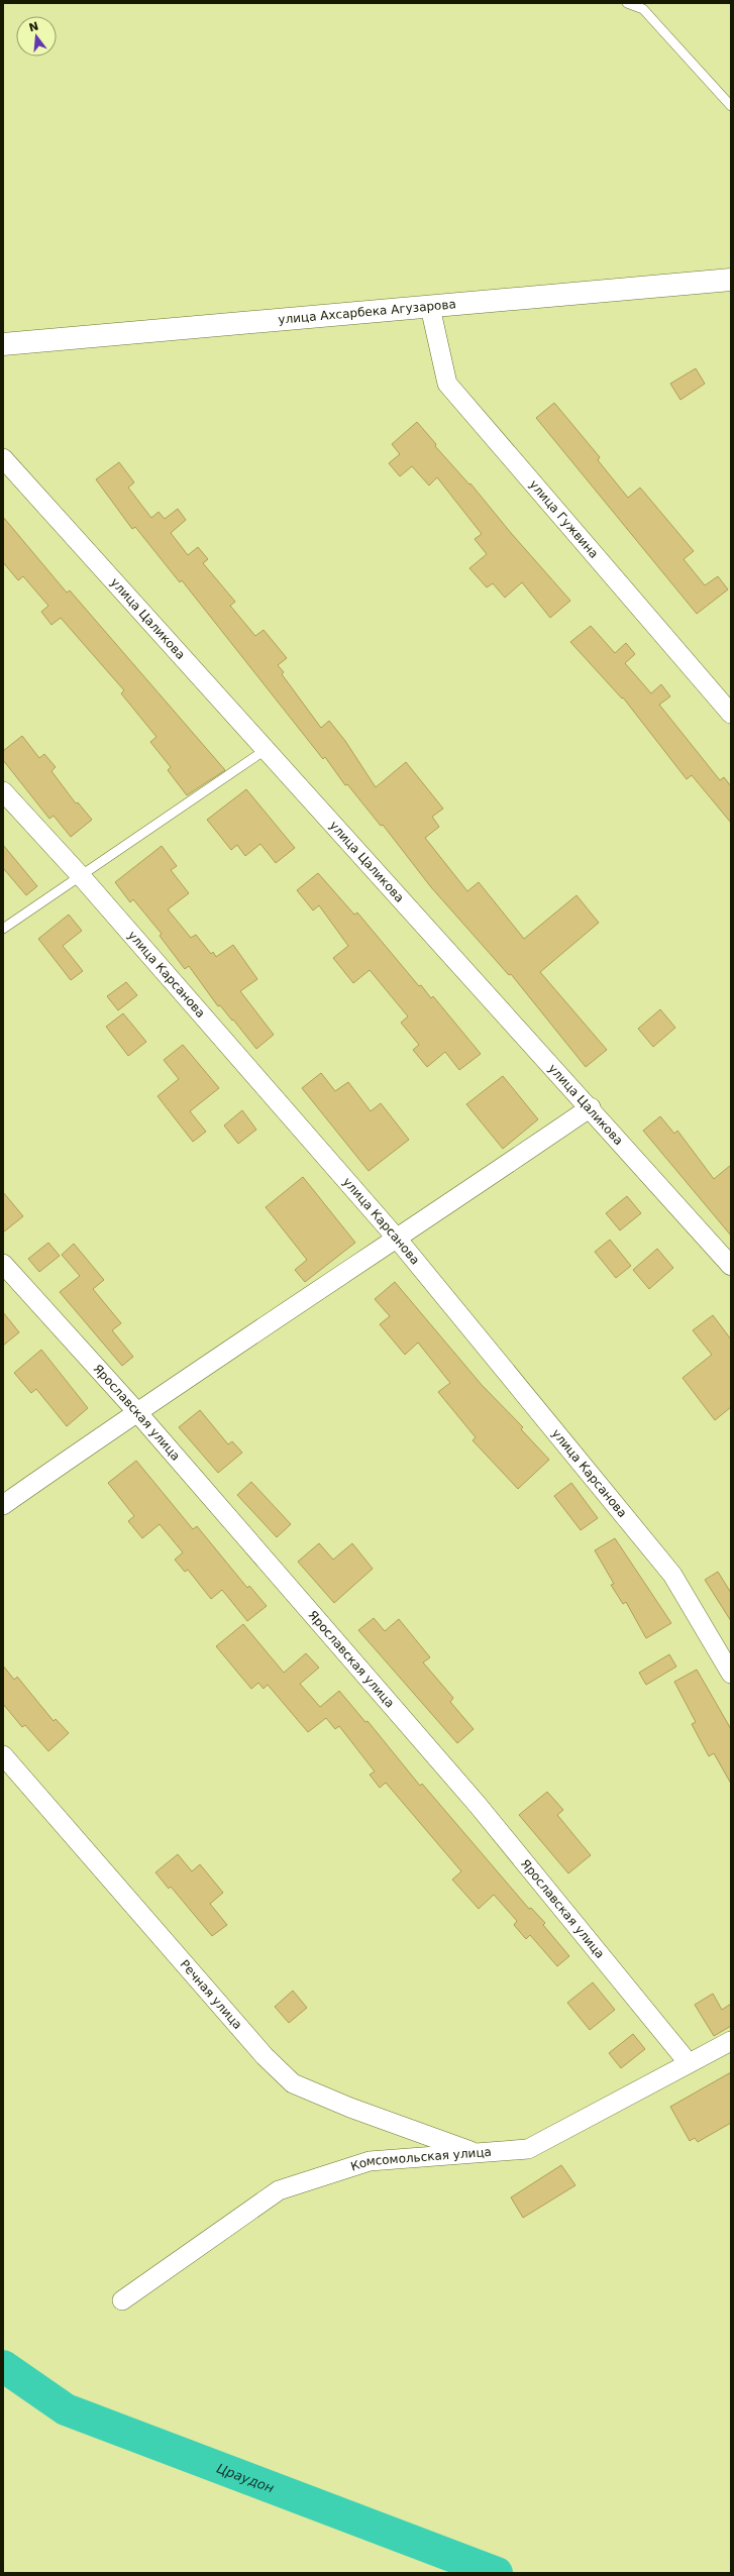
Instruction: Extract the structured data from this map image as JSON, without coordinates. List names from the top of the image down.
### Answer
{
  "streets": {
    "street": [
      "улица Ахсарбека Агузарова",
      "улица Гужвина",
      "улица Цаликова",
      "улица Карсанова",
      "Ярославская улица",
      "Речная улица",
      "Комсомольская улица"
    ]
  },
  "crossings": [
    ["улица Ахсарбека Агузарова", "улица Гужвина"],
    ["Ярославская улица", "Комсомольская улица"],
    ["Речная улица", "Комсомольская улица"]
  ],
  "water": ["Цраудон"],
  "north": "top"
}
